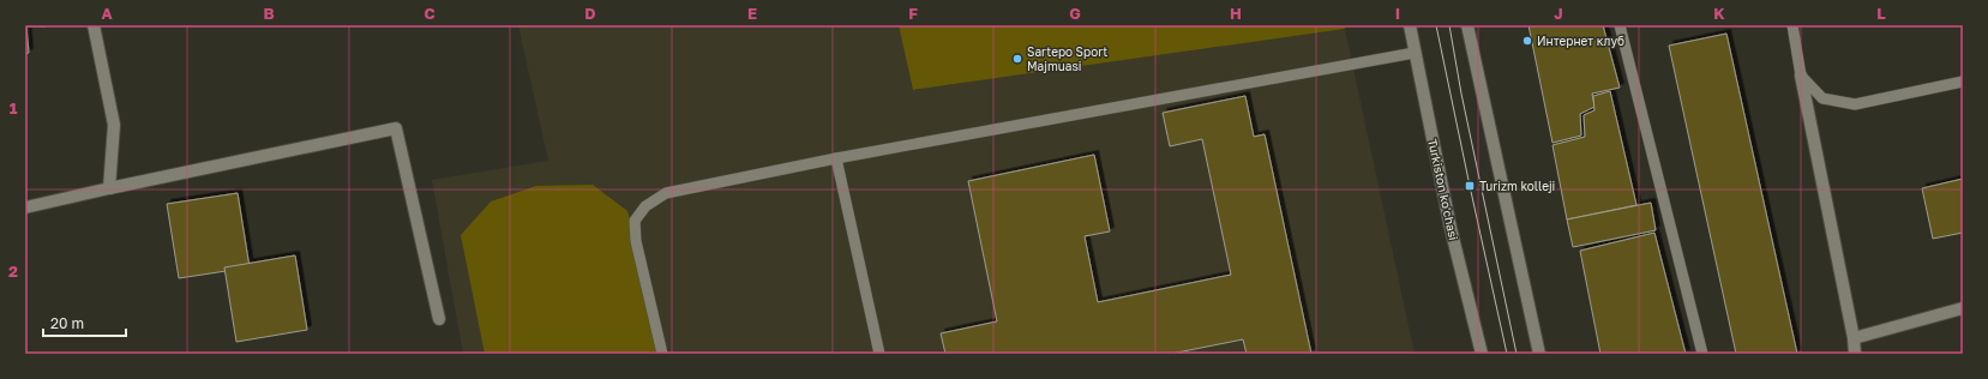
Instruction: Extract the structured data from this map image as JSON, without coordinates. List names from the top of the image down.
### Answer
{
  "streets": {
    "street": ["Turkiston ko'chasi"]
  },
  "places": {
    "other": ["Интернет клуб", "Sartepo Sport Majmuasi"],
    "transit": ["Turizm kolleji"]
  },
  "scale_bar": "20 m",
  "grid": {
    "columns": [
      "A",
      "B",
      "C",
      "D",
      "E",
      "F",
      "G",
      "H",
      "I",
      "J",
      "K",
      "L"
    ],
    "rows": ["1", "2"]
  }
}
